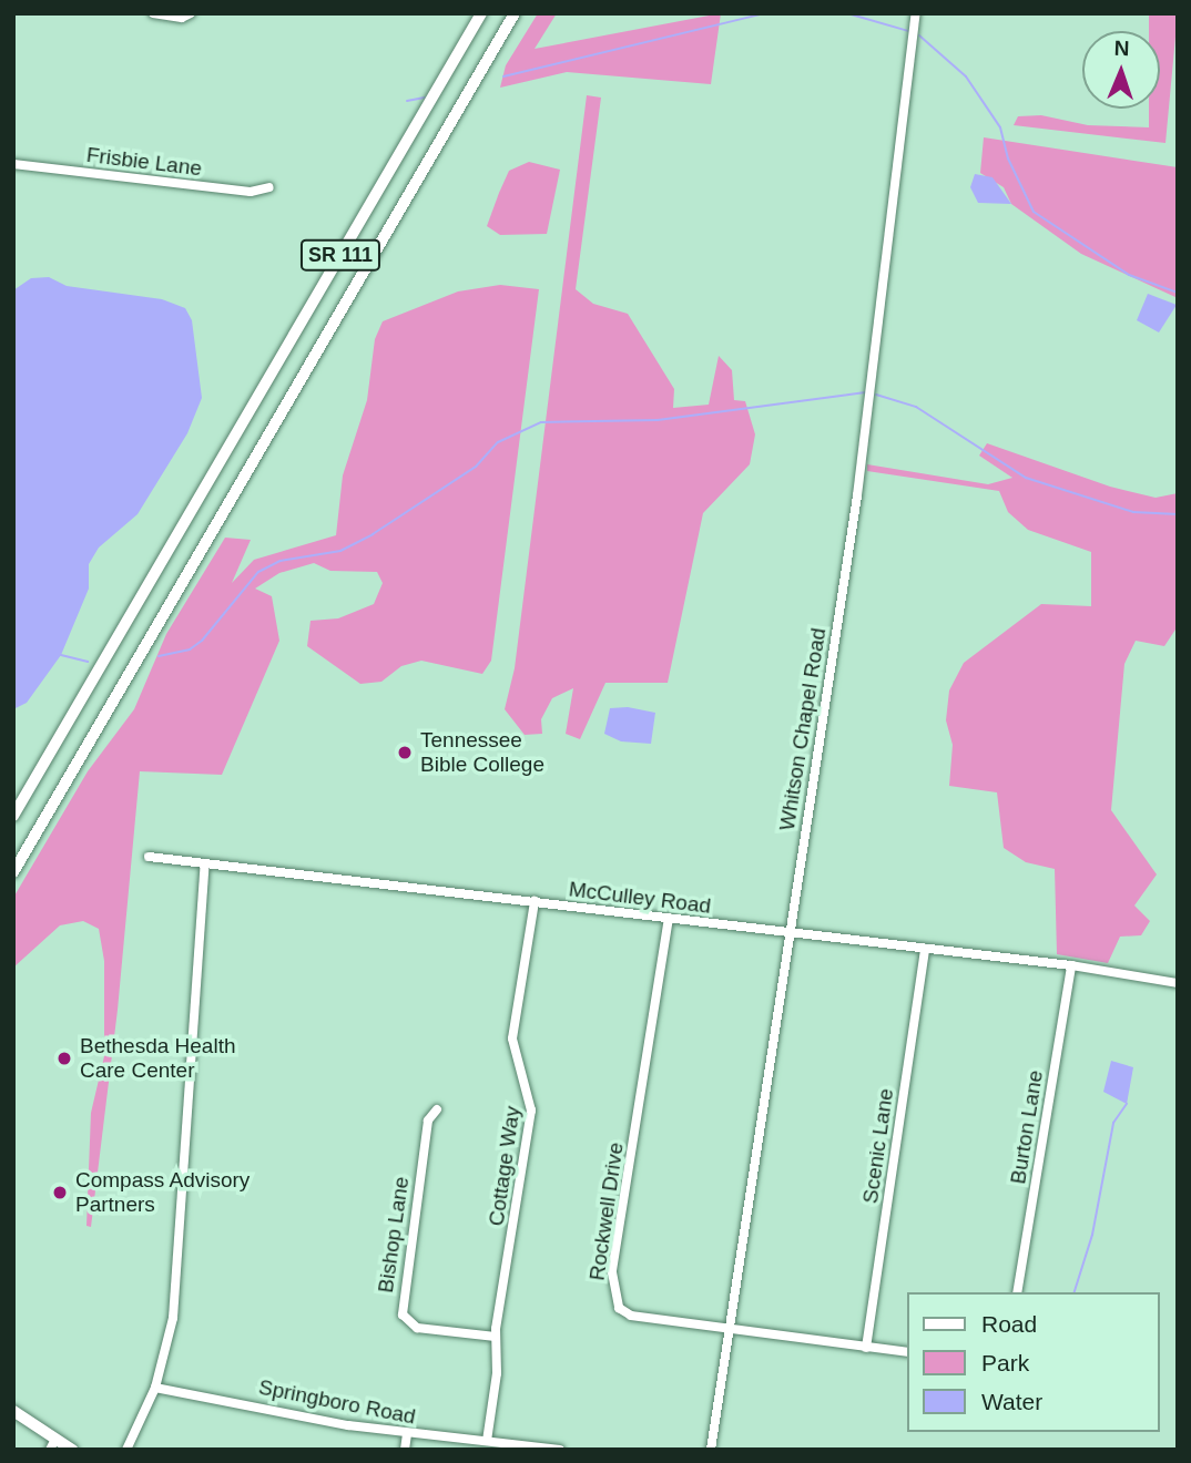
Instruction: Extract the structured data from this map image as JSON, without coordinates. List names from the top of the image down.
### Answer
{
  "streets": {
    "highway": ["SR 111"],
    "street": [
      "Frisbie Lane",
      "Whitson Chapel Road",
      "McCulley Road",
      "Burton Lane",
      "Scenic Lane",
      "Cottage Way",
      "Rockwell Drive",
      "Bishop Lane",
      "Springboro Road"
    ]
  },
  "crossings": [
    ["Whitson Chapel Road", "McCulley Road"],
    ["Whitson Chapel Road", "Rockwell Drive"],
    ["McCulley Road", "Burton Lane"],
    ["McCulley Road", "Scenic Lane"],
    ["McCulley Road", "Cottage Way"],
    ["McCulley Road", "Rockwell Drive"],
    ["Scenic Lane", "Rockwell Drive"],
    ["Cottage Way", "Bishop Lane"],
    ["Cottage Way", "Springboro Road"]
  ],
  "places": ["Tennessee Bible College", "Bethesda Health Care Center", "Compass Advisory Partners"],
  "legend": ["Road", "Park", "Water"],
  "north": "top"
}
